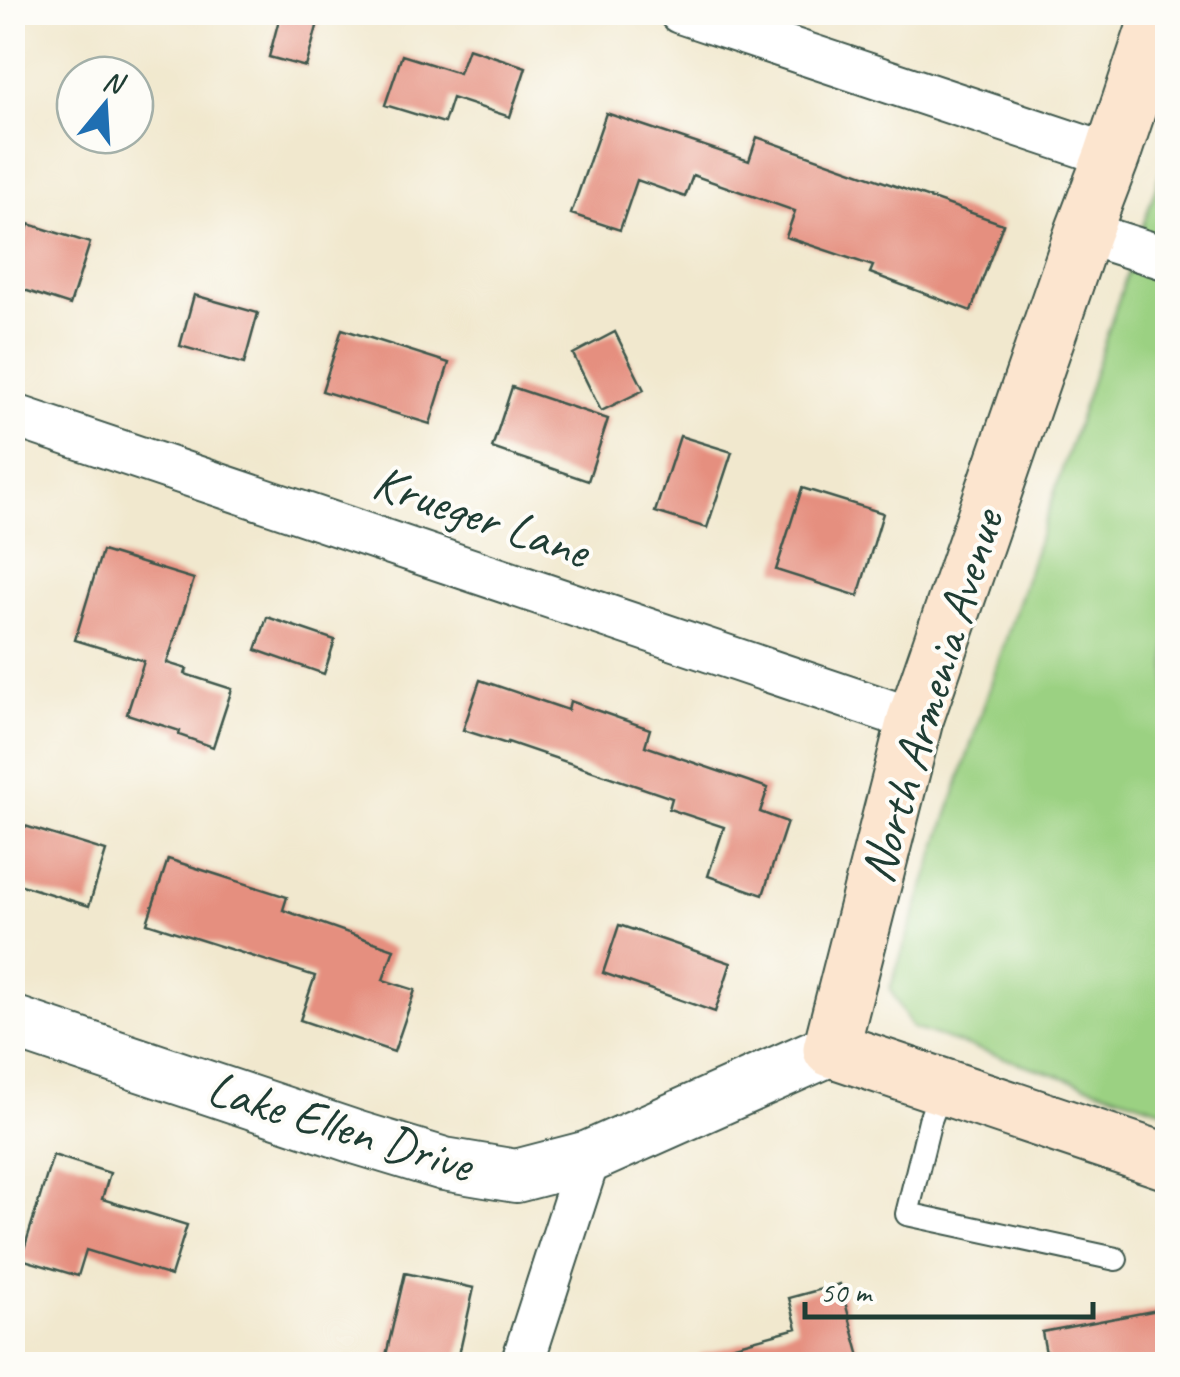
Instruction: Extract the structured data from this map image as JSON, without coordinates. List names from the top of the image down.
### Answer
{
  "streets": {
    "main road": ["North Armenia Avenue"],
    "street": ["Krueger Lane", "Lake Ellen Drive"]
  },
  "crossings": [
    ["Krueger Lane", "North Armenia Avenue"],
    ["North Armenia Avenue", "Lake Ellen Drive"]
  ],
  "scale_bar": "50 m",
  "north": "top"
}
